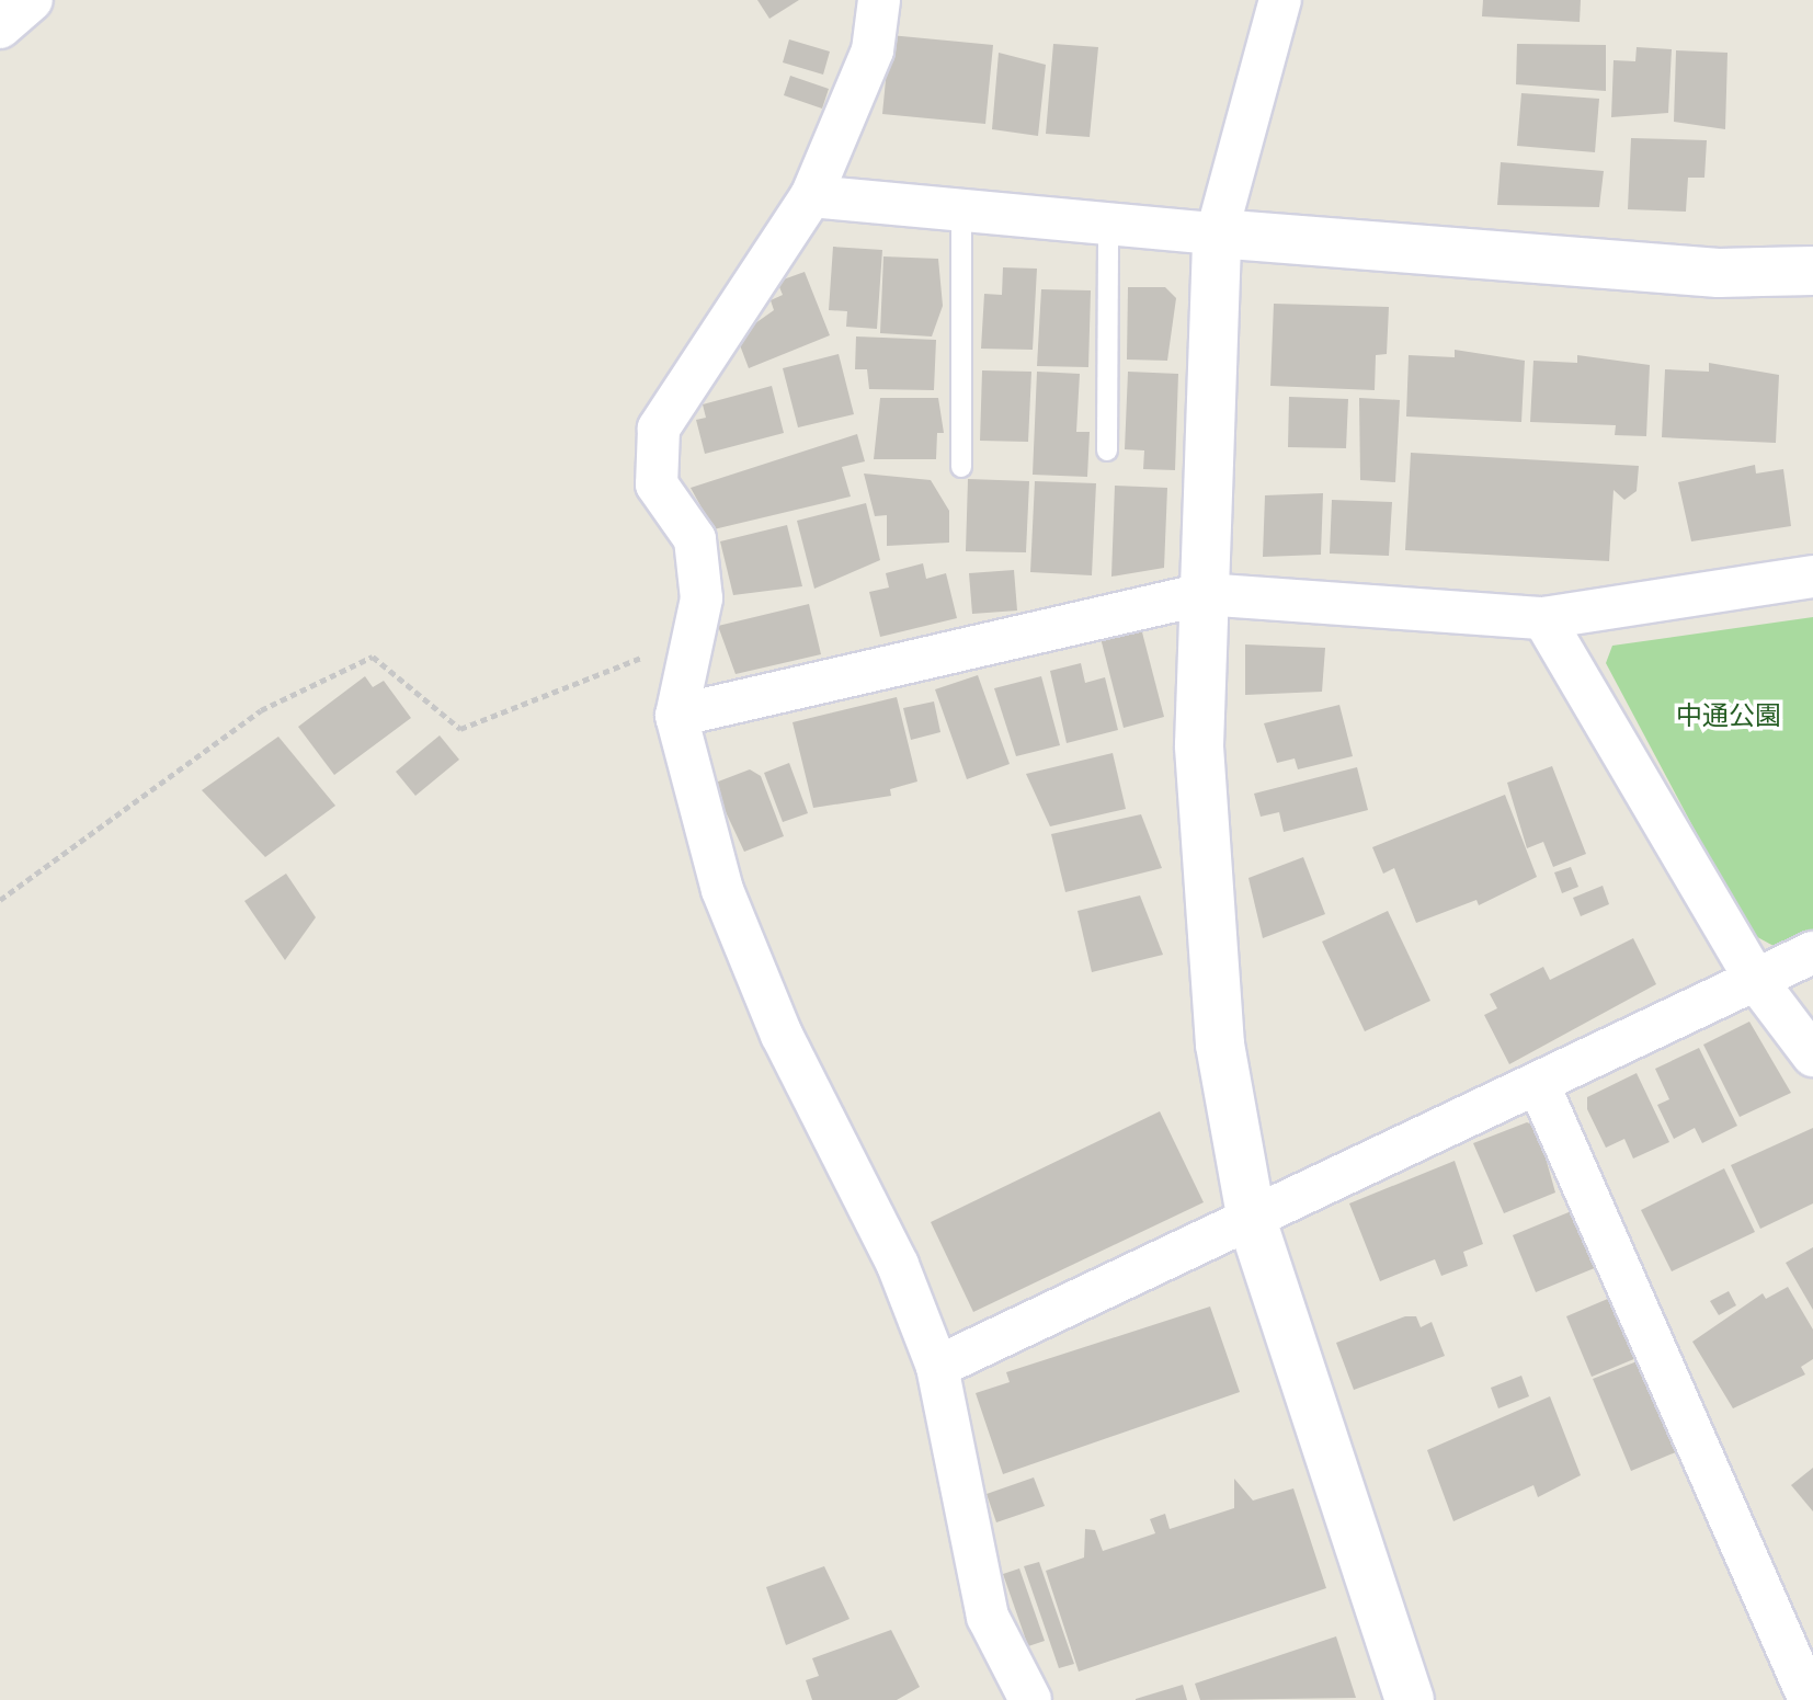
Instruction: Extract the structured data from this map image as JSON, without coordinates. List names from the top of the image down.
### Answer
{
  "parks": ["中通公園"]
}
